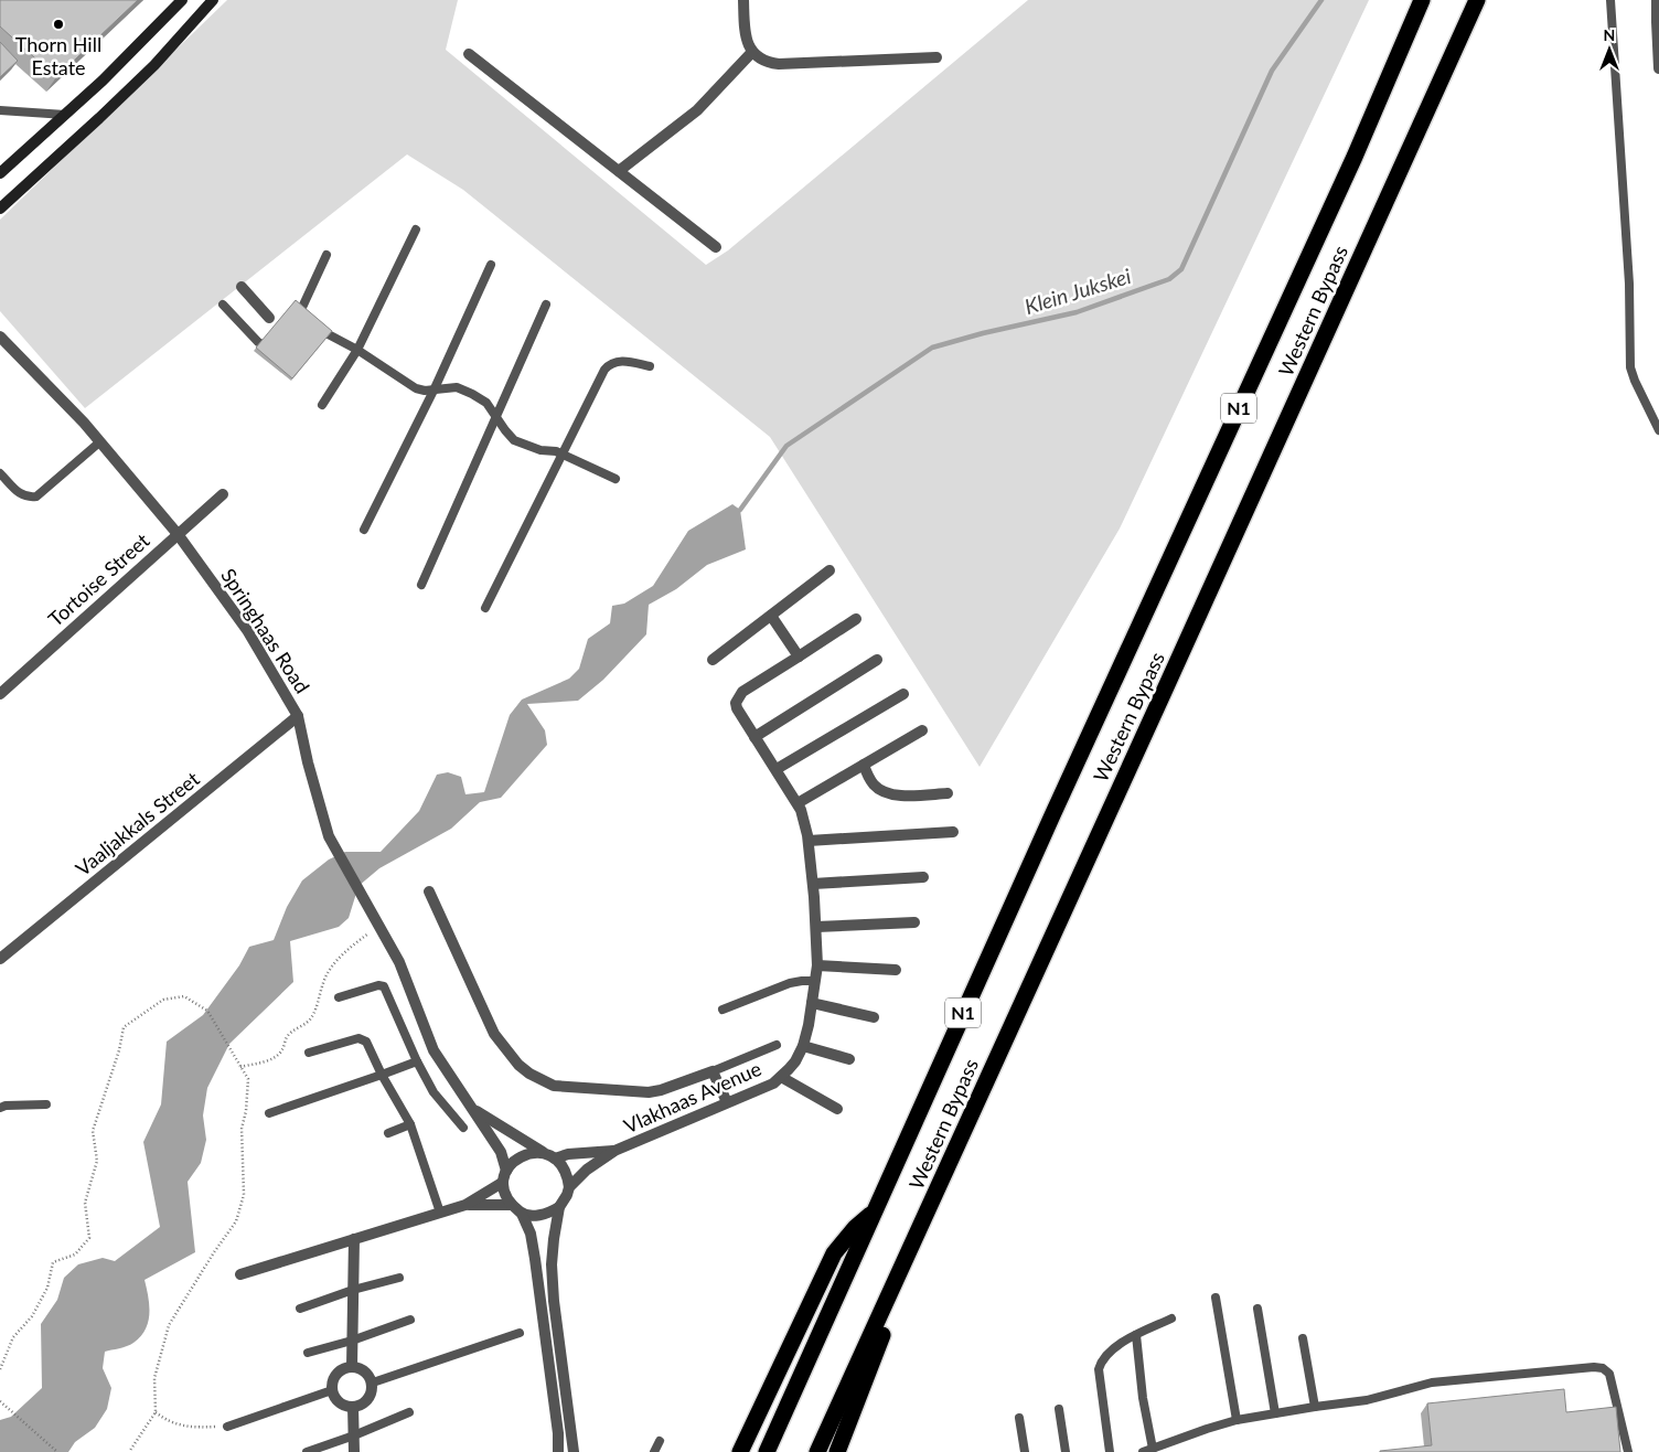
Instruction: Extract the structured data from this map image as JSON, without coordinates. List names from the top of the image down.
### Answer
{
  "streets": {
    "highway": ["Western Bypass", "N1"],
    "street": [
      "Tortoise Street",
      "Springhaas Road",
      "Vaaljakkals Street",
      "Vlakhaas Avenue"
    ]
  },
  "crossings": [
    ["Tortoise Street", "Springhaas Road"],
    ["Springhaas Road", "Vaaljakkals Street"],
    ["Springhaas Road", "Vlakhaas Avenue"]
  ],
  "water": ["Klein Jukskei"],
  "places": ["Thorn Hill Estate"],
  "north": "top"
}
